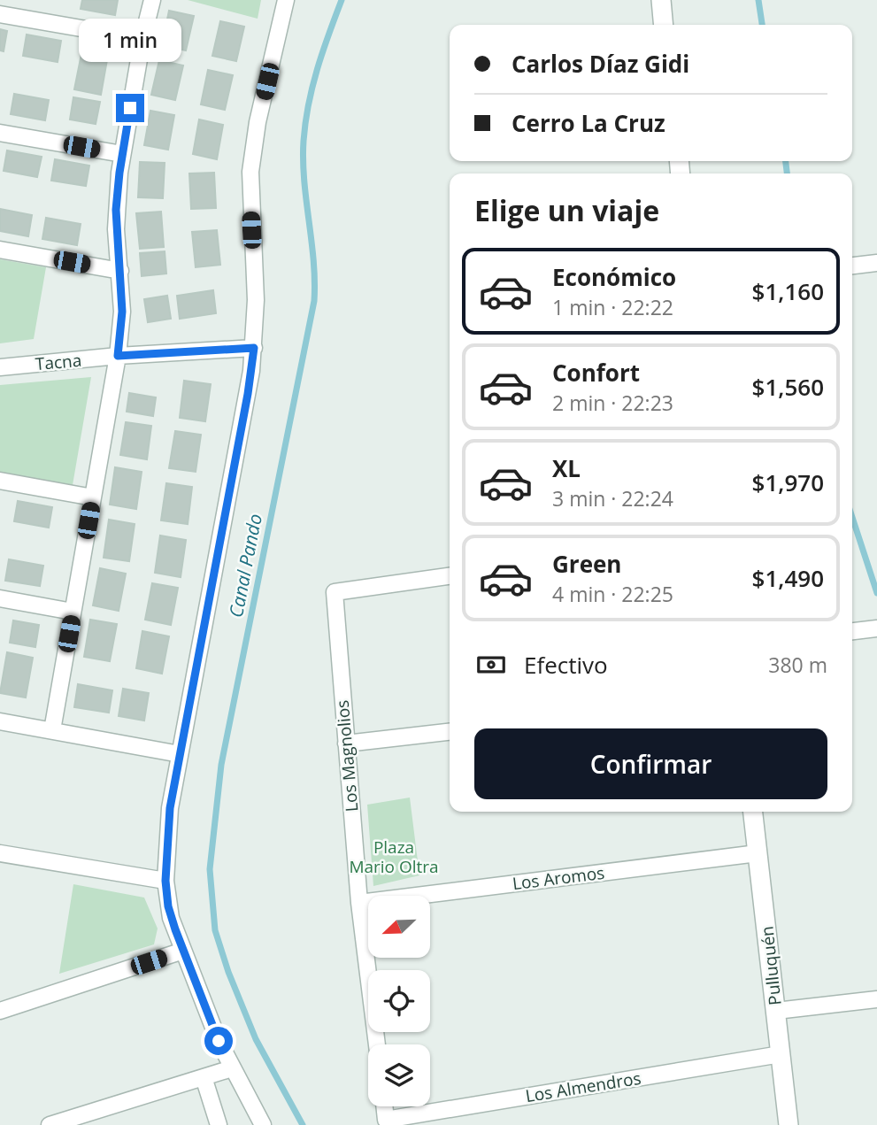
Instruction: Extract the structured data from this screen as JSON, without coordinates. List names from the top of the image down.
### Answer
{
  "streets": {
    "street": [
      "Tacna",
      "Los Magnolios",
      "Los Aromos",
      "Pulluquén",
      "Los Almendros"
    ]
  },
  "crossings": [
    ["Los Magnolios", "Los Aromos"],
    ["Los Aromos", "Pulluquén"],
    ["Pulluquén", "Los Almendros"]
  ],
  "water": ["Canal Pando"],
  "parks": ["Plaza Mario Oltra"],
  "north": "bottom left",
  "page": {
    "bubble": "1 min",
    "banner": ["Carlos Díaz Gidi", "Cerro La Cruz"],
    "heading": "Elige un viaje",
    "list": [
      {
        "name": "Económico",
        "note": "1 min · 22:22",
        "value": "$1,160"
      },
      {
        "name": "Confort",
        "note": "2 min · 22:23",
        "value": "$1,560"
      },
      {
        "name": "XL",
        "note": "3 min · 22:24",
        "value": "$1,970"
      },
      {
        "name": "Green",
        "note": "4 min · 22:25",
        "value": "$1,490"
      }
    ],
    "pay": ["Efectivo", "380 m"],
    "buttons": "Confirmar"
  }
}
